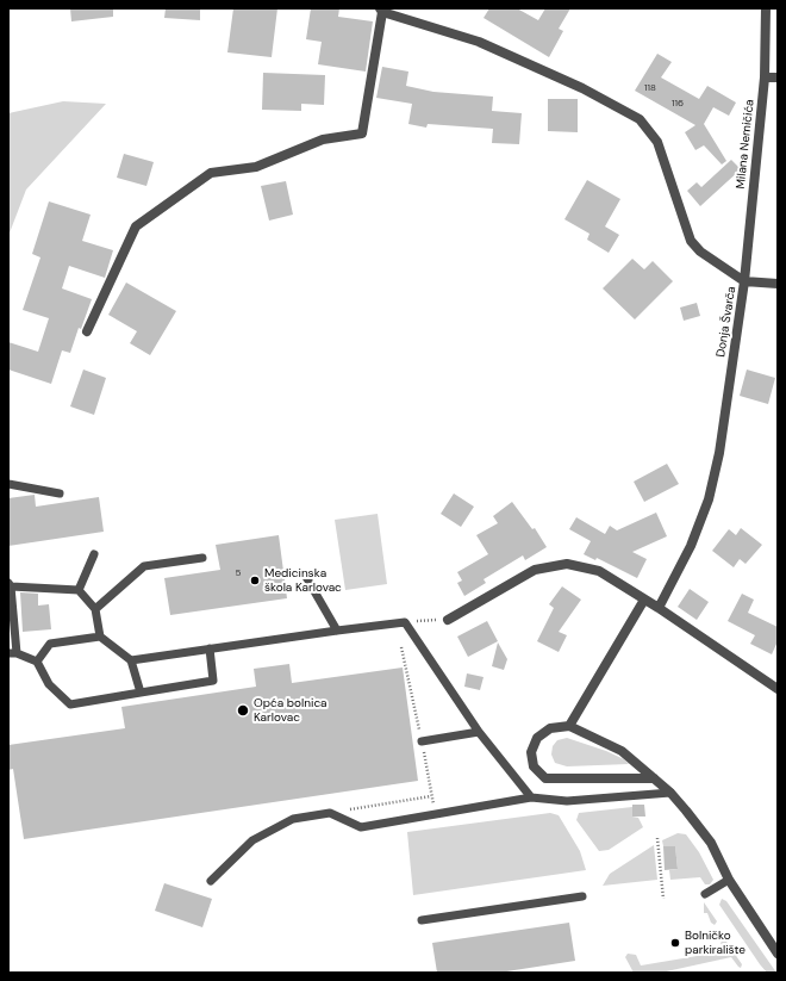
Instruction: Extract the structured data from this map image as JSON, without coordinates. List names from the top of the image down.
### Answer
{
  "streets": {
    "street": ["Milana Nemičića", "Donja Švarča"]
  },
  "crossings": [
    ["Milana Nemičića", "Donja Švarča"]
  ],
  "places": ["Medicinska škola Karlovac", "Opća bolnica Karlovac", "Bolničko parkiralište"],
  "house_numbers": ["118", "116", "5"]
}
